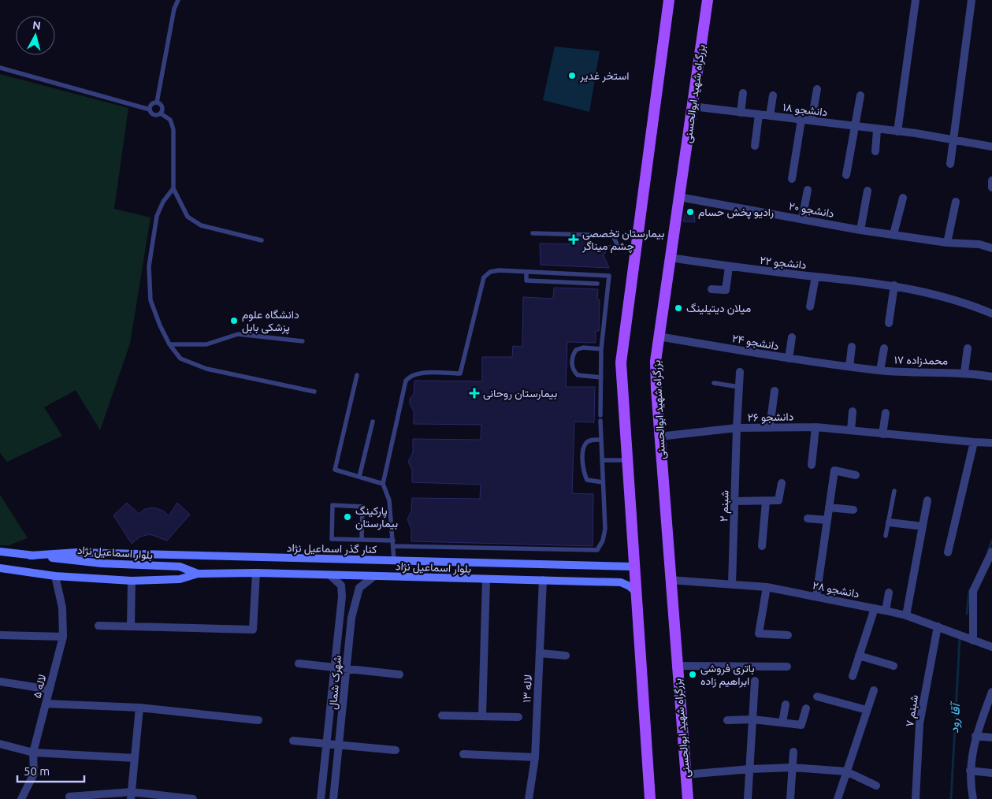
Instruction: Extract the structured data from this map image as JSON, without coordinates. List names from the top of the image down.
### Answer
{
  "streets": {
    "main road": ["بزرگراه شهید ابوالحسنی", "کنار گذر اسماعیل نژاد", "بلوار اسماعیل نژاد"],
    "street": [
      "دانشجو ۱۸",
      "دانشجو ۲۰",
      "دانشجو ۲۲",
      "دانشجو ۲۴",
      "محمدزاده ۱۷",
      "دانشجو ۲۶",
      "شبنم ۲",
      "دانشجو ۲۸",
      "شهرک شمال",
      "لاله ۵",
      "لاله ۱۳",
      "شبنم ۷"
    ]
  },
  "crossings": [
    ["بزرگراه شهید ابوالحسنی", "دانشجو ۱۸"],
    ["بزرگراه شهید ابوالحسنی", "دانشجو ۲۰"],
    ["بزرگراه شهید ابوالحسنی", "دانشجو ۲۲"],
    ["بزرگراه شهید ابوالحسنی", "دانشجو ۲۴"],
    ["بزرگراه شهید ابوالحسنی", "دانشجو ۲۶"],
    ["بزرگراه شهید ابوالحسنی", "دانشجو ۲۸"],
    ["دانشجو ۲۴", "محمدزاده ۱۷"],
    ["دانشجو ۲۶", "شبنم ۲"],
    ["شبنم ۲", "دانشجو ۲۸"],
    ["کنار گذر اسماعیل نژاد", "بلوار اسماعیل نژاد"],
    ["بلوار اسماعیل نژاد", "شهرک شمال"],
    ["بلوار اسماعیل نژاد", "لاله ۵"],
    ["بلوار اسماعیل نژاد", "لاله ۱۳"],
    ["دانشجو ۲۸", "شبنم ۷"]
  ],
  "water": ["آقا رود"],
  "places": {
    "other": [
      "استخر غدیر",
      "رادیو پخش حسام",
      "میلان دیتیلینگ",
      "دانشگاه علوم پزشکی بابل",
      "پارکینگ بیمارستان",
      "باتری فروشی ابراهیم زاده"
    ],
    "health": ["بیمارستان تخصصی چشم میناگر", "بیمارستان روحانی"]
  },
  "scale_bar": "50 m",
  "north": "top"
}
